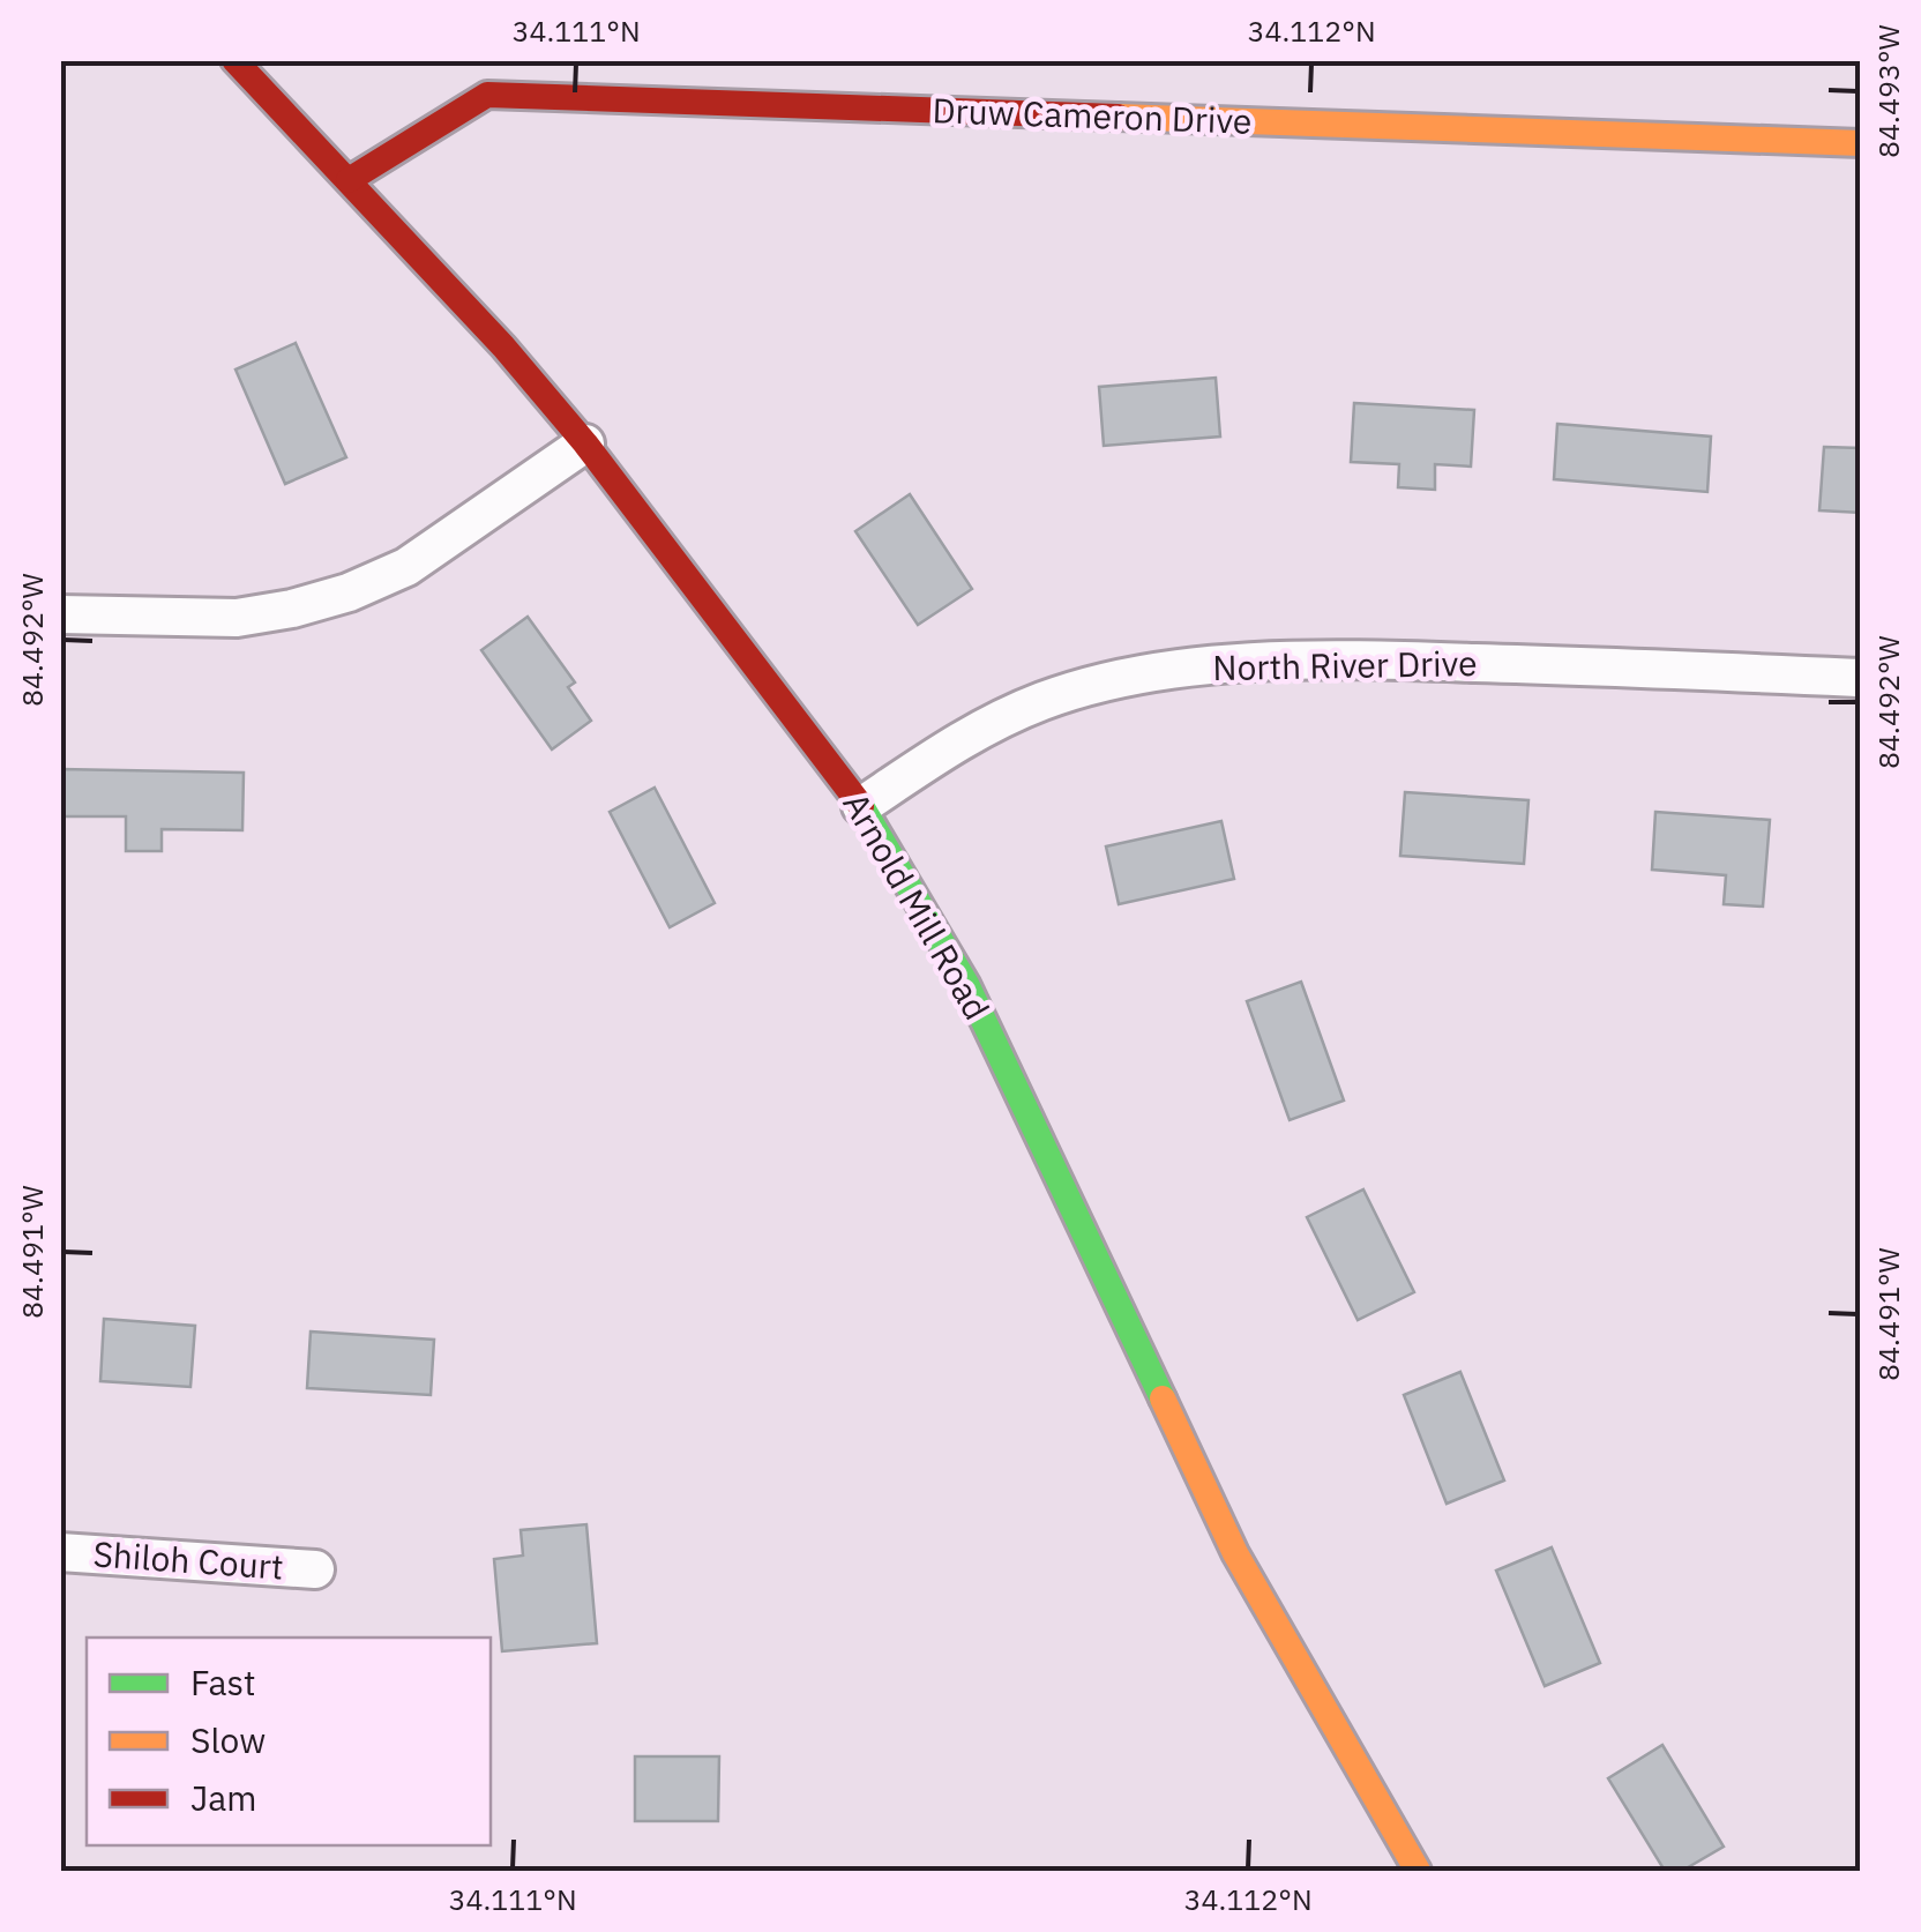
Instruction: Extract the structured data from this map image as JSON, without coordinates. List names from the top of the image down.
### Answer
{
  "streets": {
    "main road": ["Druw Cameron Drive", "Arnold Mill Road"],
    "street": ["North River Drive", "Shiloh Court"]
  },
  "crossings": [
    ["Druw Cameron Drive", "Arnold Mill Road"],
    ["North River Drive", "Arnold Mill Road"]
  ],
  "legend": ["Fast", "Slow", "Jam"],
  "coordinates": [
    "34.111°N",
    "34.112°N",
    "84.493°W",
    "84.492°W",
    "84.491°W"
  ]
}
